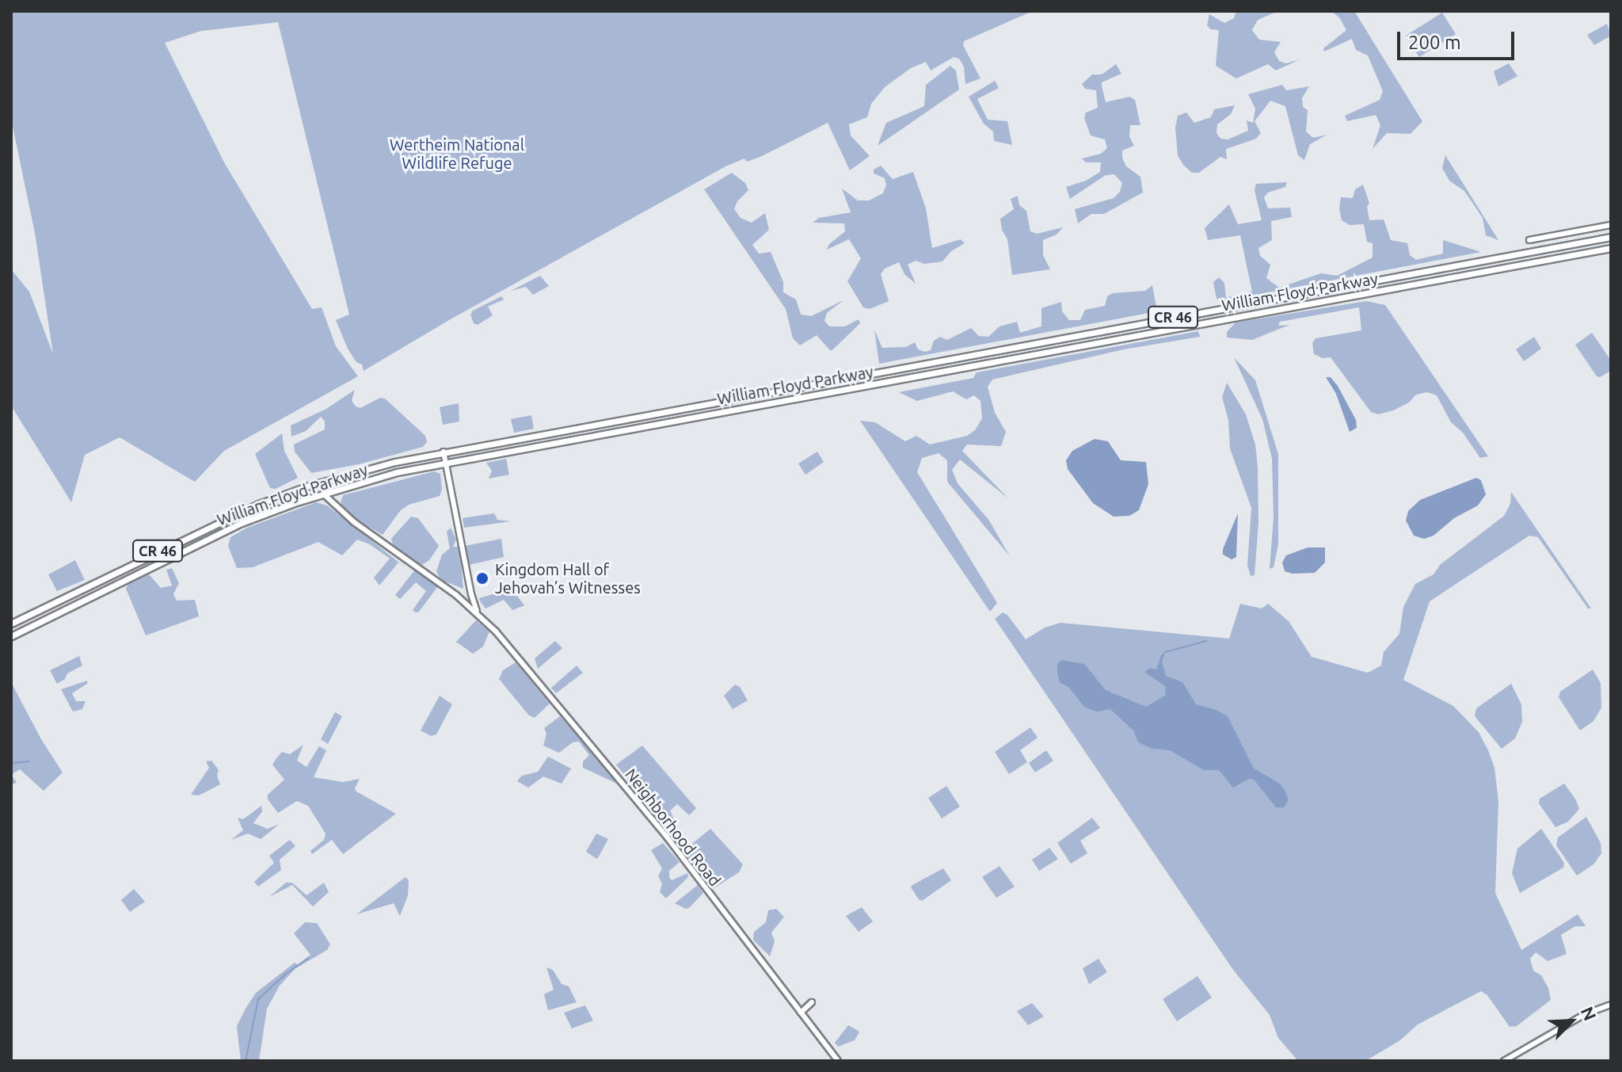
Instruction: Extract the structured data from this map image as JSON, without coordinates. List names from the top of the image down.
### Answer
{
  "streets": {
    "highway": ["William Floyd Parkway", "CR 46"],
    "main road": ["Neighborhood Road"]
  },
  "parks": ["Wertheim National Wildlife Refuge"],
  "places": ["Kingdom Hall of Jehovah’s Witnesses"],
  "scale_bar": "200 m",
  "north": "top right"
}
